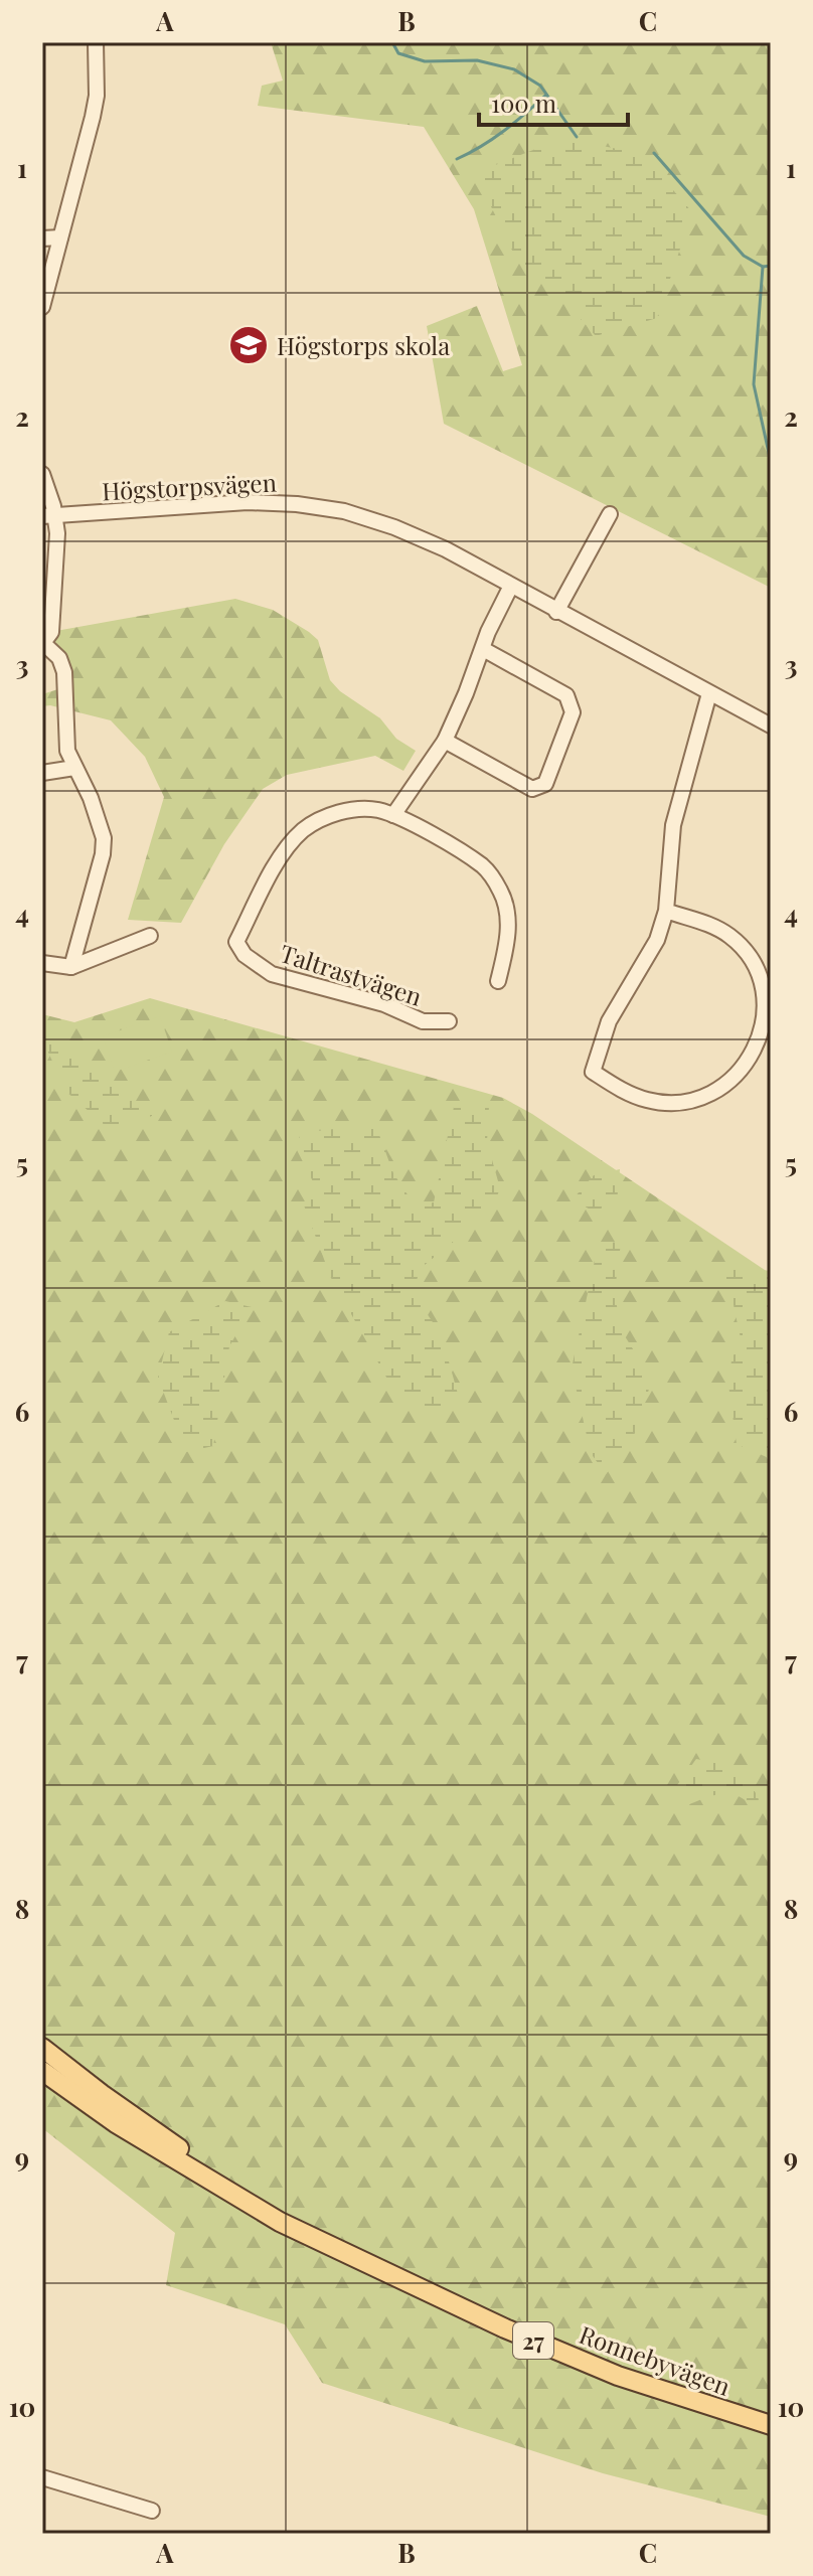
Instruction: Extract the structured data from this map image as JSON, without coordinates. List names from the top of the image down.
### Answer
{
  "streets": {
    "main road": ["27", "Ronnebyvägen"],
    "street": ["Högstorpsvägen", "Taltrastvägen"]
  },
  "places": {
    "school or university": ["Högstorps skola"]
  },
  "scale_bar": "100 m",
  "grid": {
    "columns": ["A", "B", "C"],
    "rows": [
      "1",
      "2",
      "3",
      "4",
      "5",
      "6",
      "7",
      "8",
      "9",
      "10"
    ]
  }
}
